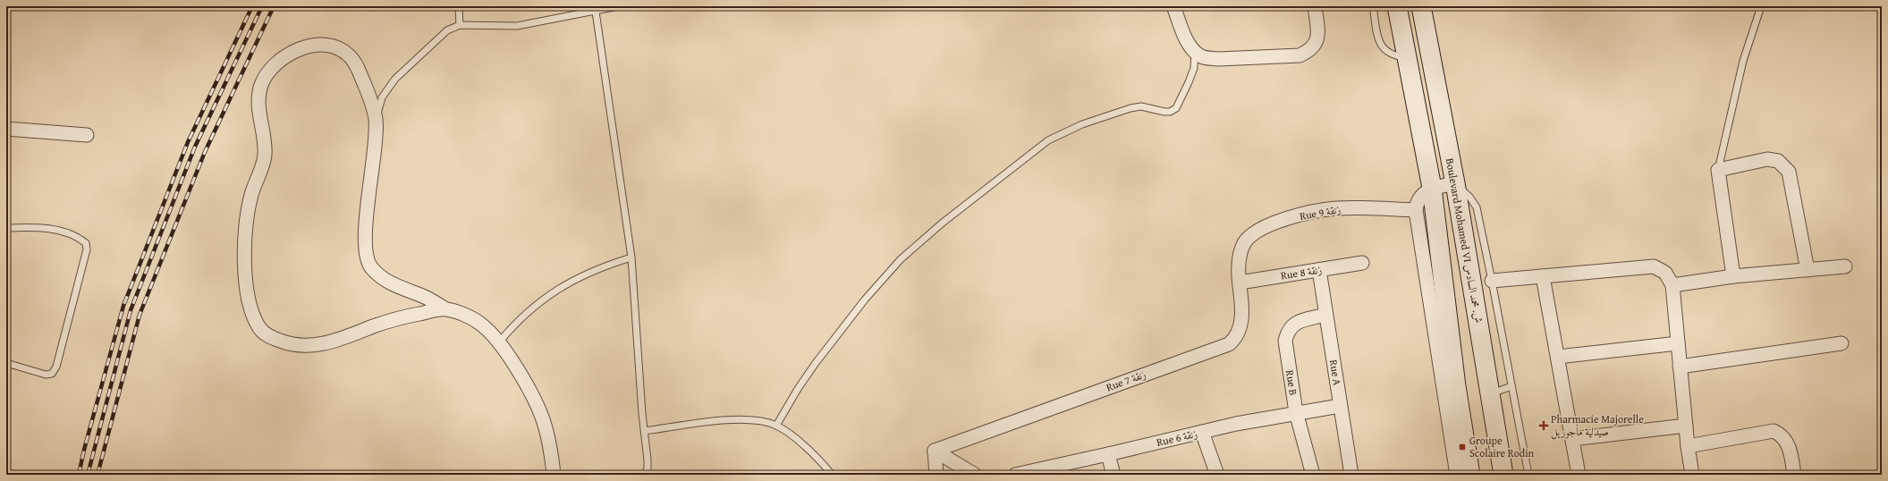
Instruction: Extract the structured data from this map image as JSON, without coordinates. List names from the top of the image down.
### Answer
{
  "streets": {
    "main road": ["Boulevard Mohamed VI ش. محمد السادس"],
    "street": [
      "Rue 9 زنقة",
      "Rue 8 زنقة",
      "Rue A",
      "Rue 7 زنقة",
      "Rue B",
      "Rue 6 زنقة"
    ]
  },
  "crossings": [
    ["Rue 9 زنقة", "Rue 7 زنقة"],
    ["Rue 8 زنقة", "Rue A"],
    ["Rue 8 زنقة", "Rue 7 زنقة"],
    ["Rue A", "Rue B"],
    ["Rue A", "Rue 6 زنقة"],
    ["Rue B", "Rue 6 زنقة"]
  ],
  "places": {
    "health": ["Pharmacie Majorelle صيدلية ماجوريل"],
    "transit": ["Groupe Scolaire Rodin"]
  }
}
